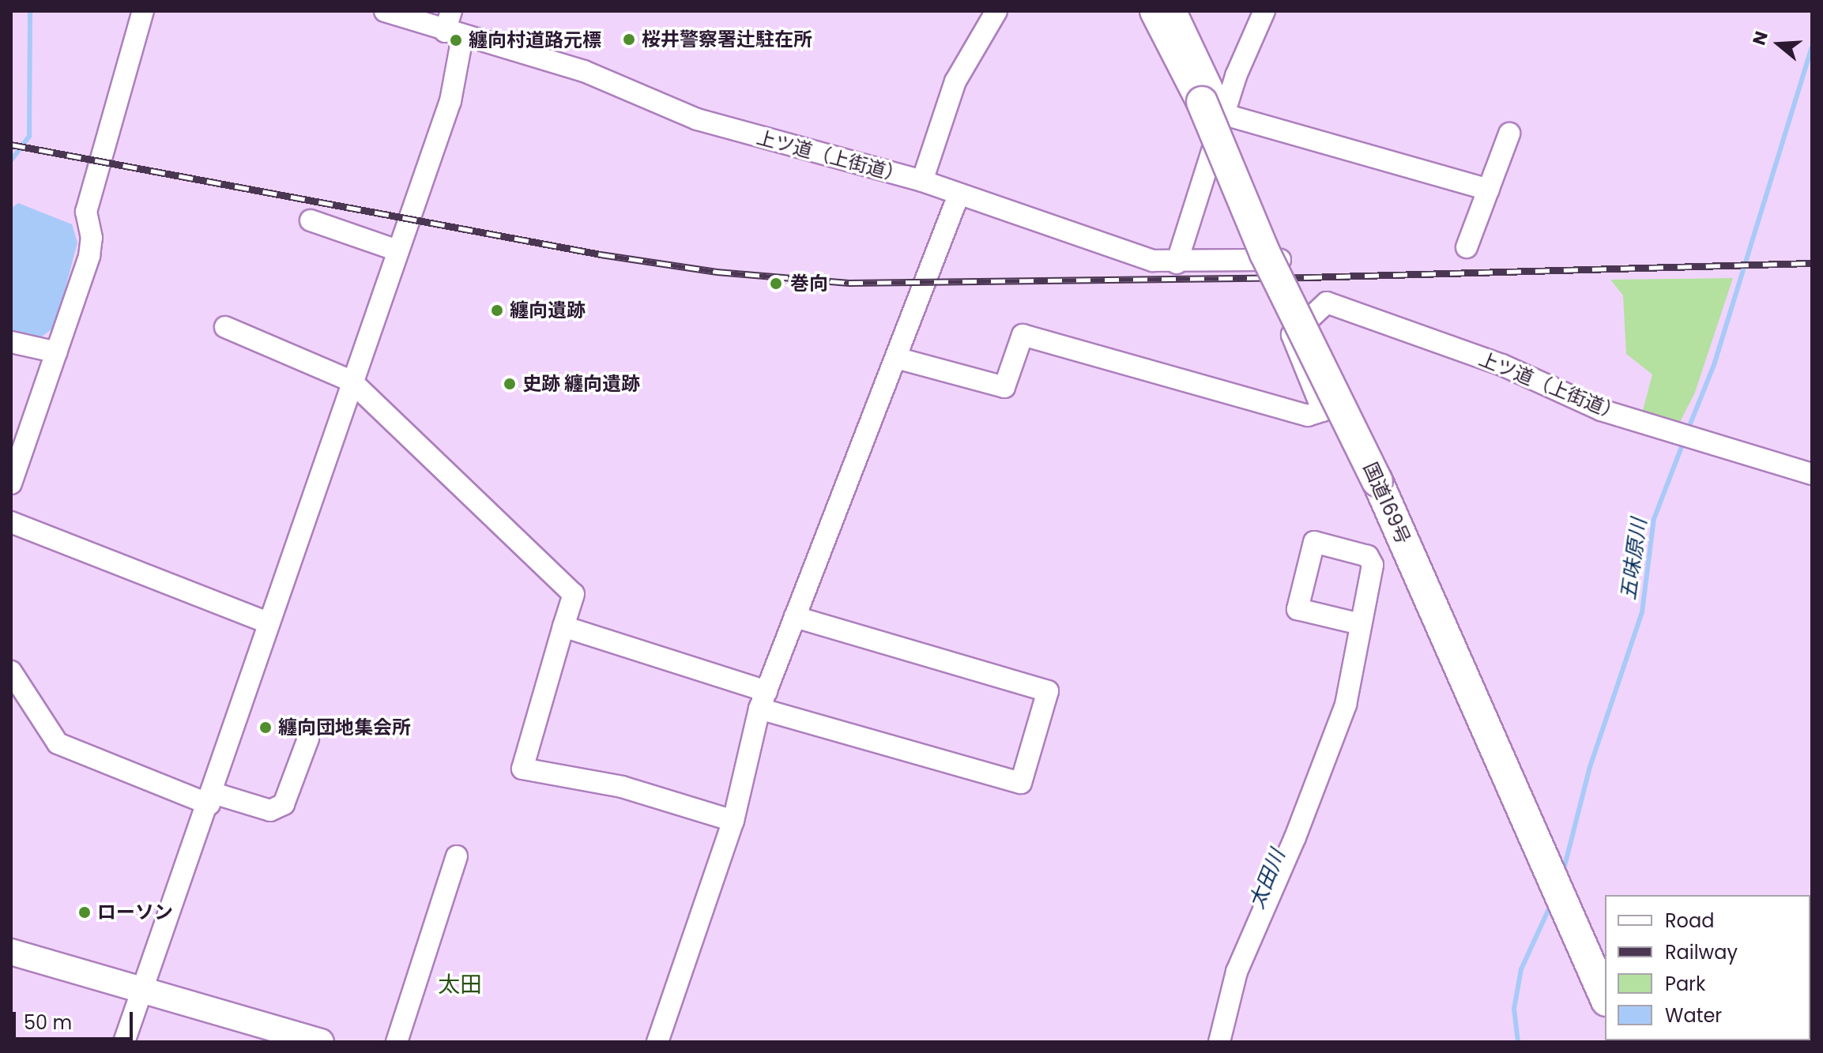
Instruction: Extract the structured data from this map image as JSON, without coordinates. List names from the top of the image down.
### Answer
{
  "streets": {
    "highway": ["国道169号"],
    "street": ["上ツ道（上街道）"]
  },
  "districts": ["太田"],
  "water": ["五味原川", "太田川"],
  "places": [
    "桜井警察署辻駐在所",
    "纏向村道路元標",
    "巻向",
    "纏向遺跡",
    "史跡 纏向遺跡",
    "纏向団地集会所",
    "ローソン"
  ],
  "legend": [
    "Road",
    "Railway",
    "Park",
    "Water"
  ],
  "scale_bar": "50 m",
  "north": "left"
}
